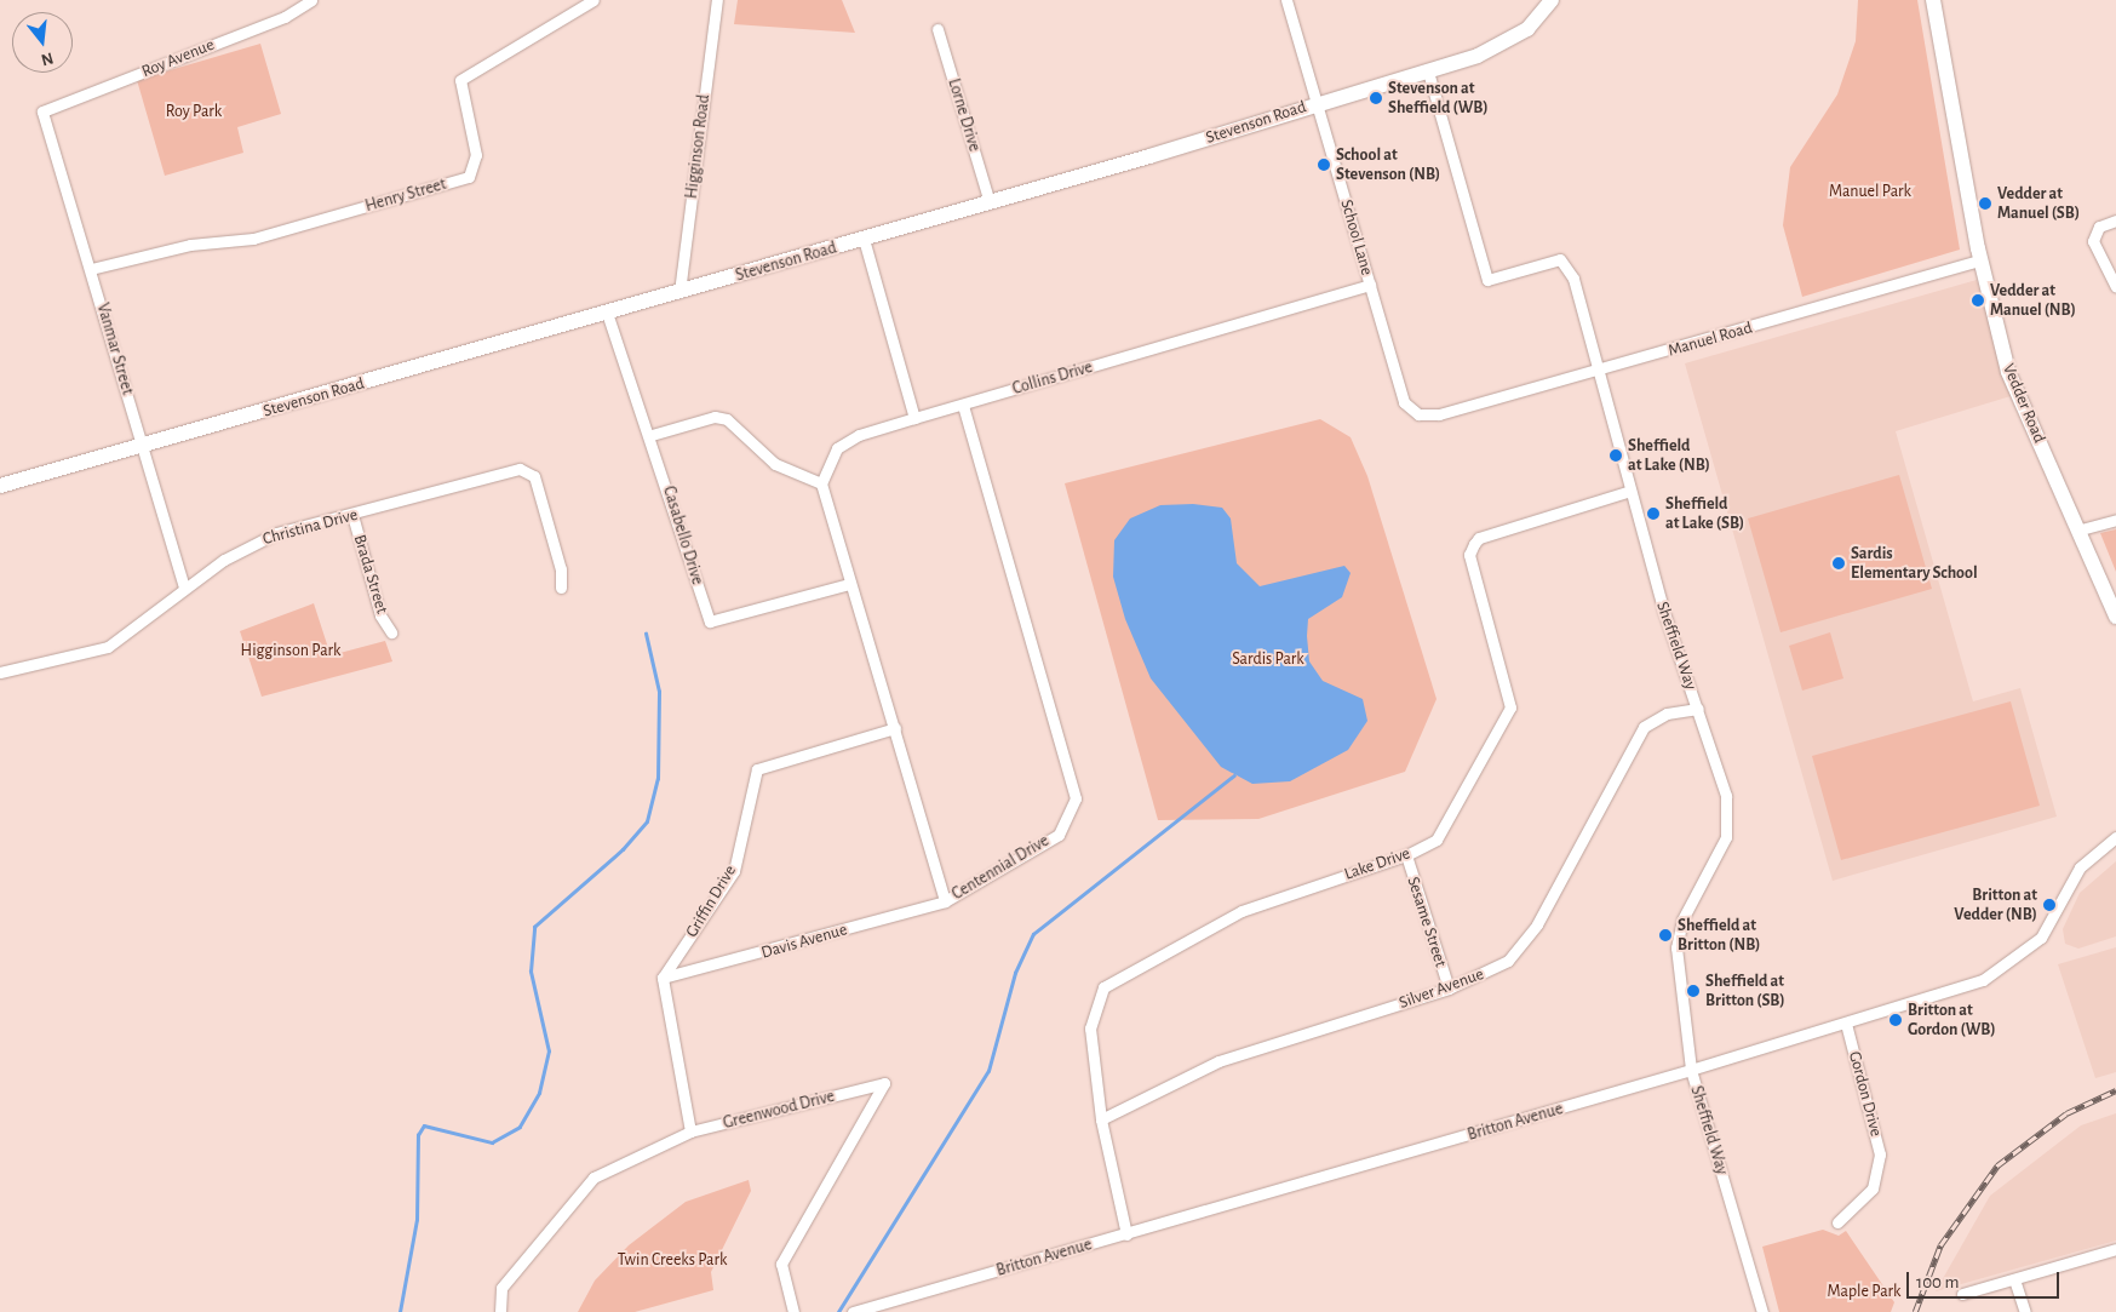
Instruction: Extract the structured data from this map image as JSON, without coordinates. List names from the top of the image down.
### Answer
{
  "streets": {
    "street": [
      "Roy Avenue",
      "Lorne Drive",
      "Stevenson Road",
      "Higginson Road",
      "Henry Street",
      "School Lane",
      "Manuel Road",
      "Vanmar Street",
      "Collins Drive",
      "Vedder Road",
      "Christina Drive",
      "Casabello Drive",
      "Brada Street",
      "Sheffield Way",
      "Lake Drive",
      "Centennial Drive",
      "Griffin Drive",
      "Sesame Street",
      "Davis Avenue",
      "Silver Avenue",
      "Gordon Drive",
      "Greenwood Drive",
      "Britton Avenue"
    ]
  },
  "crossings": [
    ["Roy Avenue", "Vanmar Street"],
    ["Lorne Drive", "Stevenson Road"],
    ["Stevenson Road", "Higginson Road"],
    ["Stevenson Road", "School Lane"],
    ["Stevenson Road", "Vanmar Street"],
    ["Stevenson Road", "Casabello Drive"],
    ["Stevenson Road", "Sheffield Way"],
    ["Henry Street", "Vanmar Street"],
    ["School Lane", "Manuel Road"],
    ["School Lane", "Collins Drive"],
    ["Manuel Road", "Vedder Road"],
    ["Manuel Road", "Sheffield Way"],
    ["Vanmar Street", "Christina Drive"],
    ["Collins Drive", "Centennial Drive"],
    ["Christina Drive", "Brada Street"],
    ["Casabello Drive", "Centennial Drive"],
    ["Sheffield Way", "Lake Drive"],
    ["Sheffield Way", "Silver Avenue"],
    ["Sheffield Way", "Britton Avenue"],
    ["Lake Drive", "Sesame Street"],
    ["Lake Drive", "Silver Avenue"],
    ["Lake Drive", "Britton Avenue"],
    ["Centennial Drive", "Griffin Drive"],
    ["Centennial Drive", "Davis Avenue"],
    ["Griffin Drive", "Davis Avenue"],
    ["Sesame Street", "Silver Avenue"],
    ["Gordon Drive", "Britton Avenue"]
  ],
  "parks": [
    "Roy Park",
    "Manuel Park",
    "Higginson Park",
    "Sardis Park",
    "Twin Creeks Park",
    "Maple Park"
  ],
  "places": [
    "Stevenson at Sheffield (WB)",
    "School at Stevenson (NB)",
    "Vedder at Manuel (SB)",
    "Vedder at Manuel (NB)",
    "Sheffield at Lake (NB)",
    "Sheffield at Lake (SB)",
    "Sardis Elementary School",
    "Britton at Vedder (NB)",
    "Sheffield at Britton (NB)",
    "Sheffield at Britton (SB)",
    "Britton at Gordon (WB)"
  ],
  "scale_bar": "100 m",
  "north": "bottom"
}
